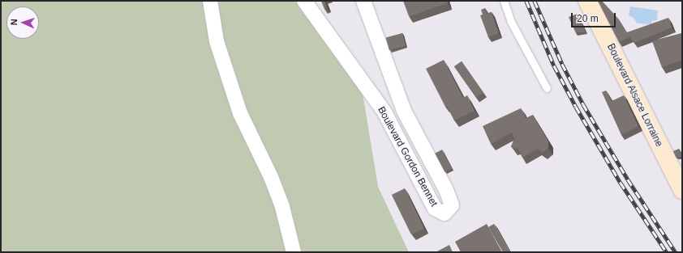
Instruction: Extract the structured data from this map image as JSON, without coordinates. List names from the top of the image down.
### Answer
{
  "streets": {
    "main road": ["Boulevard Alsace Lorraine"],
    "street": ["Boulevard Gordon Bennet"]
  },
  "scale_bar": "20 m",
  "north": "left"
}
